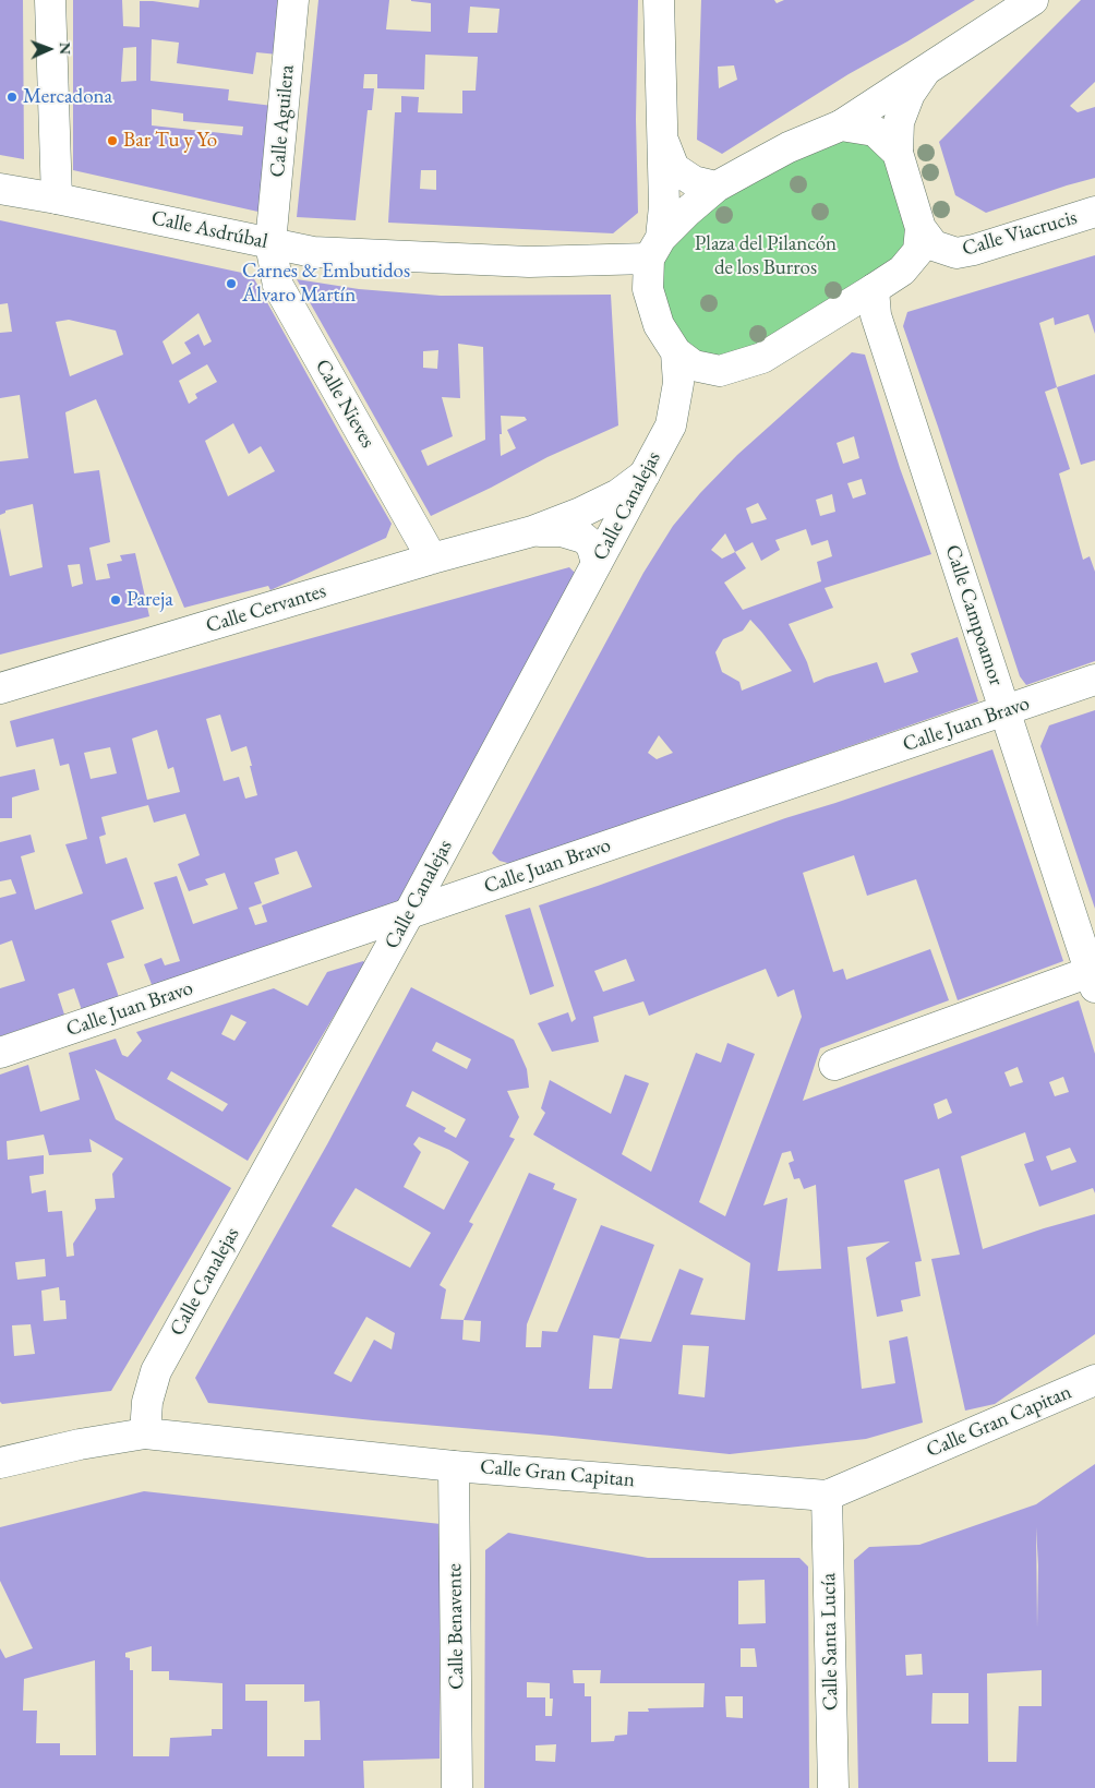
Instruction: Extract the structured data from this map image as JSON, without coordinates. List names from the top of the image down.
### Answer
{
  "streets": {
    "street": [
      "Calle Aguilera",
      "Calle Asdrúbal",
      "Calle Viacrucis",
      "Calle Nieves",
      "Calle Canalejas",
      "Calle Cervantes",
      "Calle Campoamor",
      "Calle Juan Bravo",
      "Calle Gran Capitan",
      "Calle Benavente",
      "Calle Santa Lucía"
    ]
  },
  "crossings": [
    ["Calle Aguilera", "Calle Asdrúbal"],
    ["Calle Aguilera", "Calle Nieves"],
    ["Calle Asdrúbal", "Calle Nieves"],
    ["Calle Nieves", "Calle Cervantes"],
    ["Calle Canalejas", "Calle Cervantes"],
    ["Calle Canalejas", "Calle Juan Bravo"],
    ["Calle Canalejas", "Calle Gran Capitan"],
    ["Calle Campoamor", "Calle Juan Bravo"],
    ["Calle Gran Capitan", "Calle Benavente"],
    ["Calle Gran Capitan", "Calle Santa Lucía"]
  ],
  "parks": ["Plaza del Pilancón de los Burros"],
  "places": [
    "Mercadona",
    "Bar Tu y Yo",
    "Carnes & Embutidos Álvaro Martín",
    "Pareja"
  ],
  "north": "right"
}
